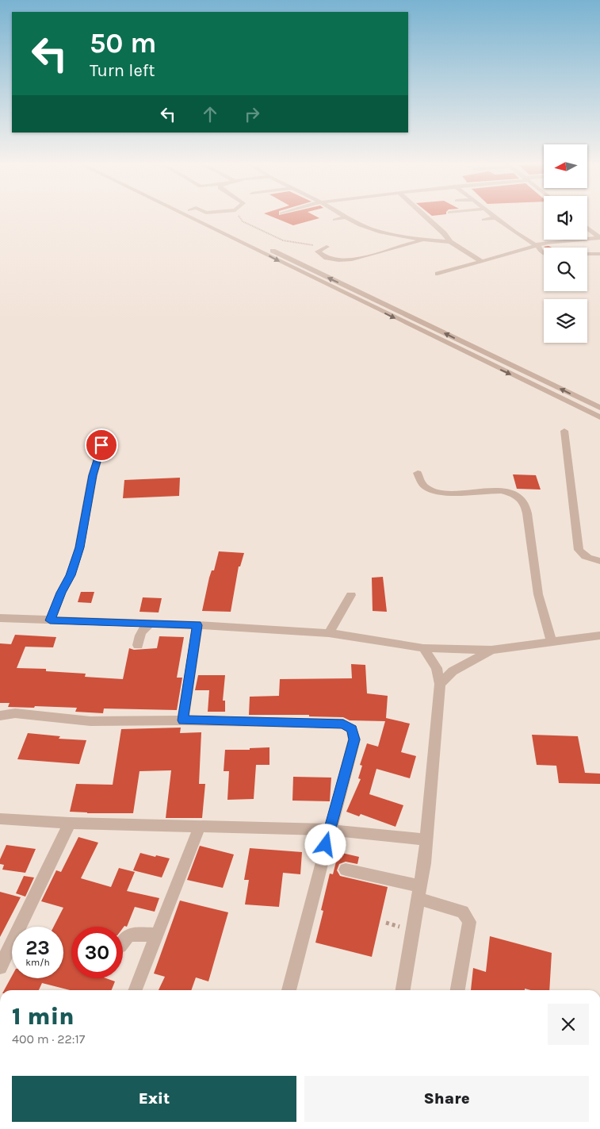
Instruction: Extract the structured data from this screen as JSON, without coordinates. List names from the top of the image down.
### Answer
{
  "north": "left",
  "page": {
    "turn": ["50 m", "Turn left"],
    "speed": "23 km/h",
    "limit": "30",
    "heading": ["1 min", "400 m · 22:17"],
    "buttons": ["Exit", "Share"]
  }
}
